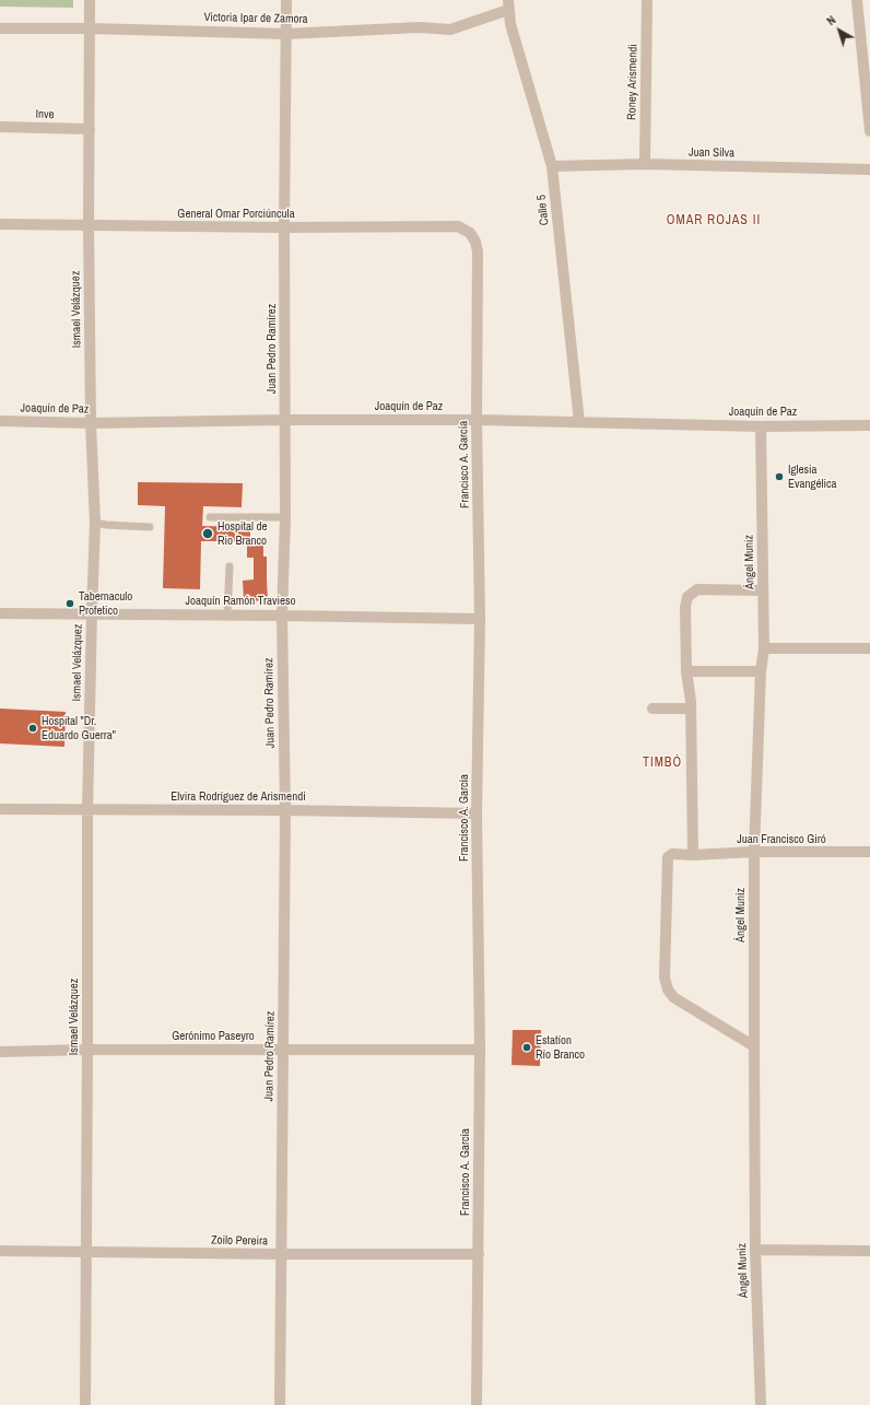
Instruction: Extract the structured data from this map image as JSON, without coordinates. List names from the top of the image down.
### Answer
{
  "streets": {
    "street": [
      "Victoria Ipar de Zamora",
      "Roney Arismendi",
      "Inve",
      "Juan Silva",
      "Calle 5",
      "General Omar Porciúncula",
      "Ismael Velázquez",
      "Juan Pedro Ramírez",
      "Joaquín de Paz",
      "Francisco A. García",
      "Ángel Muniz",
      "Joaquín Ramón Travieso",
      "Elvira Rodríguez de Arismendi",
      "Juan Francisco Giró",
      "Gerónimo Paseyro",
      "Zoilo Pereira"
    ]
  },
  "crossings": [
    ["Victoria Ipar de Zamora", "Calle 5"],
    ["Victoria Ipar de Zamora", "Ismael Velázquez"],
    ["Victoria Ipar de Zamora", "Juan Pedro Ramírez"],
    ["Roney Arismendi", "Juan Silva"],
    ["Inve", "Ismael Velázquez"],
    ["Juan Silva", "Calle 5"],
    ["Calle 5", "Joaquín de Paz"],
    ["General Omar Porciúncula", "Ismael Velázquez"],
    ["General Omar Porciúncula", "Juan Pedro Ramírez"],
    ["General Omar Porciúncula", "Francisco A. García"],
    ["Ismael Velázquez", "Joaquín de Paz"],
    ["Ismael Velázquez", "Joaquín Ramón Travieso"],
    ["Ismael Velázquez", "Elvira Rodríguez de Arismendi"],
    ["Ismael Velázquez", "Gerónimo Paseyro"],
    ["Ismael Velázquez", "Zoilo Pereira"],
    ["Juan Pedro Ramírez", "Joaquín de Paz"],
    ["Juan Pedro Ramírez", "Joaquín Ramón Travieso"],
    ["Juan Pedro Ramírez", "Elvira Rodríguez de Arismendi"],
    ["Juan Pedro Ramírez", "Gerónimo Paseyro"],
    ["Juan Pedro Ramírez", "Zoilo Pereira"],
    ["Joaquín de Paz", "Francisco A. García"],
    ["Joaquín de Paz", "Ángel Muniz"],
    ["Francisco A. García", "Joaquín Ramón Travieso"],
    ["Francisco A. García", "Elvira Rodríguez de Arismendi"],
    ["Francisco A. García", "Gerónimo Paseyro"],
    ["Francisco A. García", "Zoilo Pereira"],
    ["Ángel Muniz", "Juan Francisco Giró"]
  ],
  "districts": ["OMAR ROJAS II", "TIMBÓ"],
  "places": [
    "Iglesia Evangélica",
    "Hospital de Rio Branco",
    "Tabernaculo Profetico",
    "Hospital \"Dr. Eduardo Guerra\"",
    "Estatíon Río Branco"
  ],
  "north": "top left"
}
